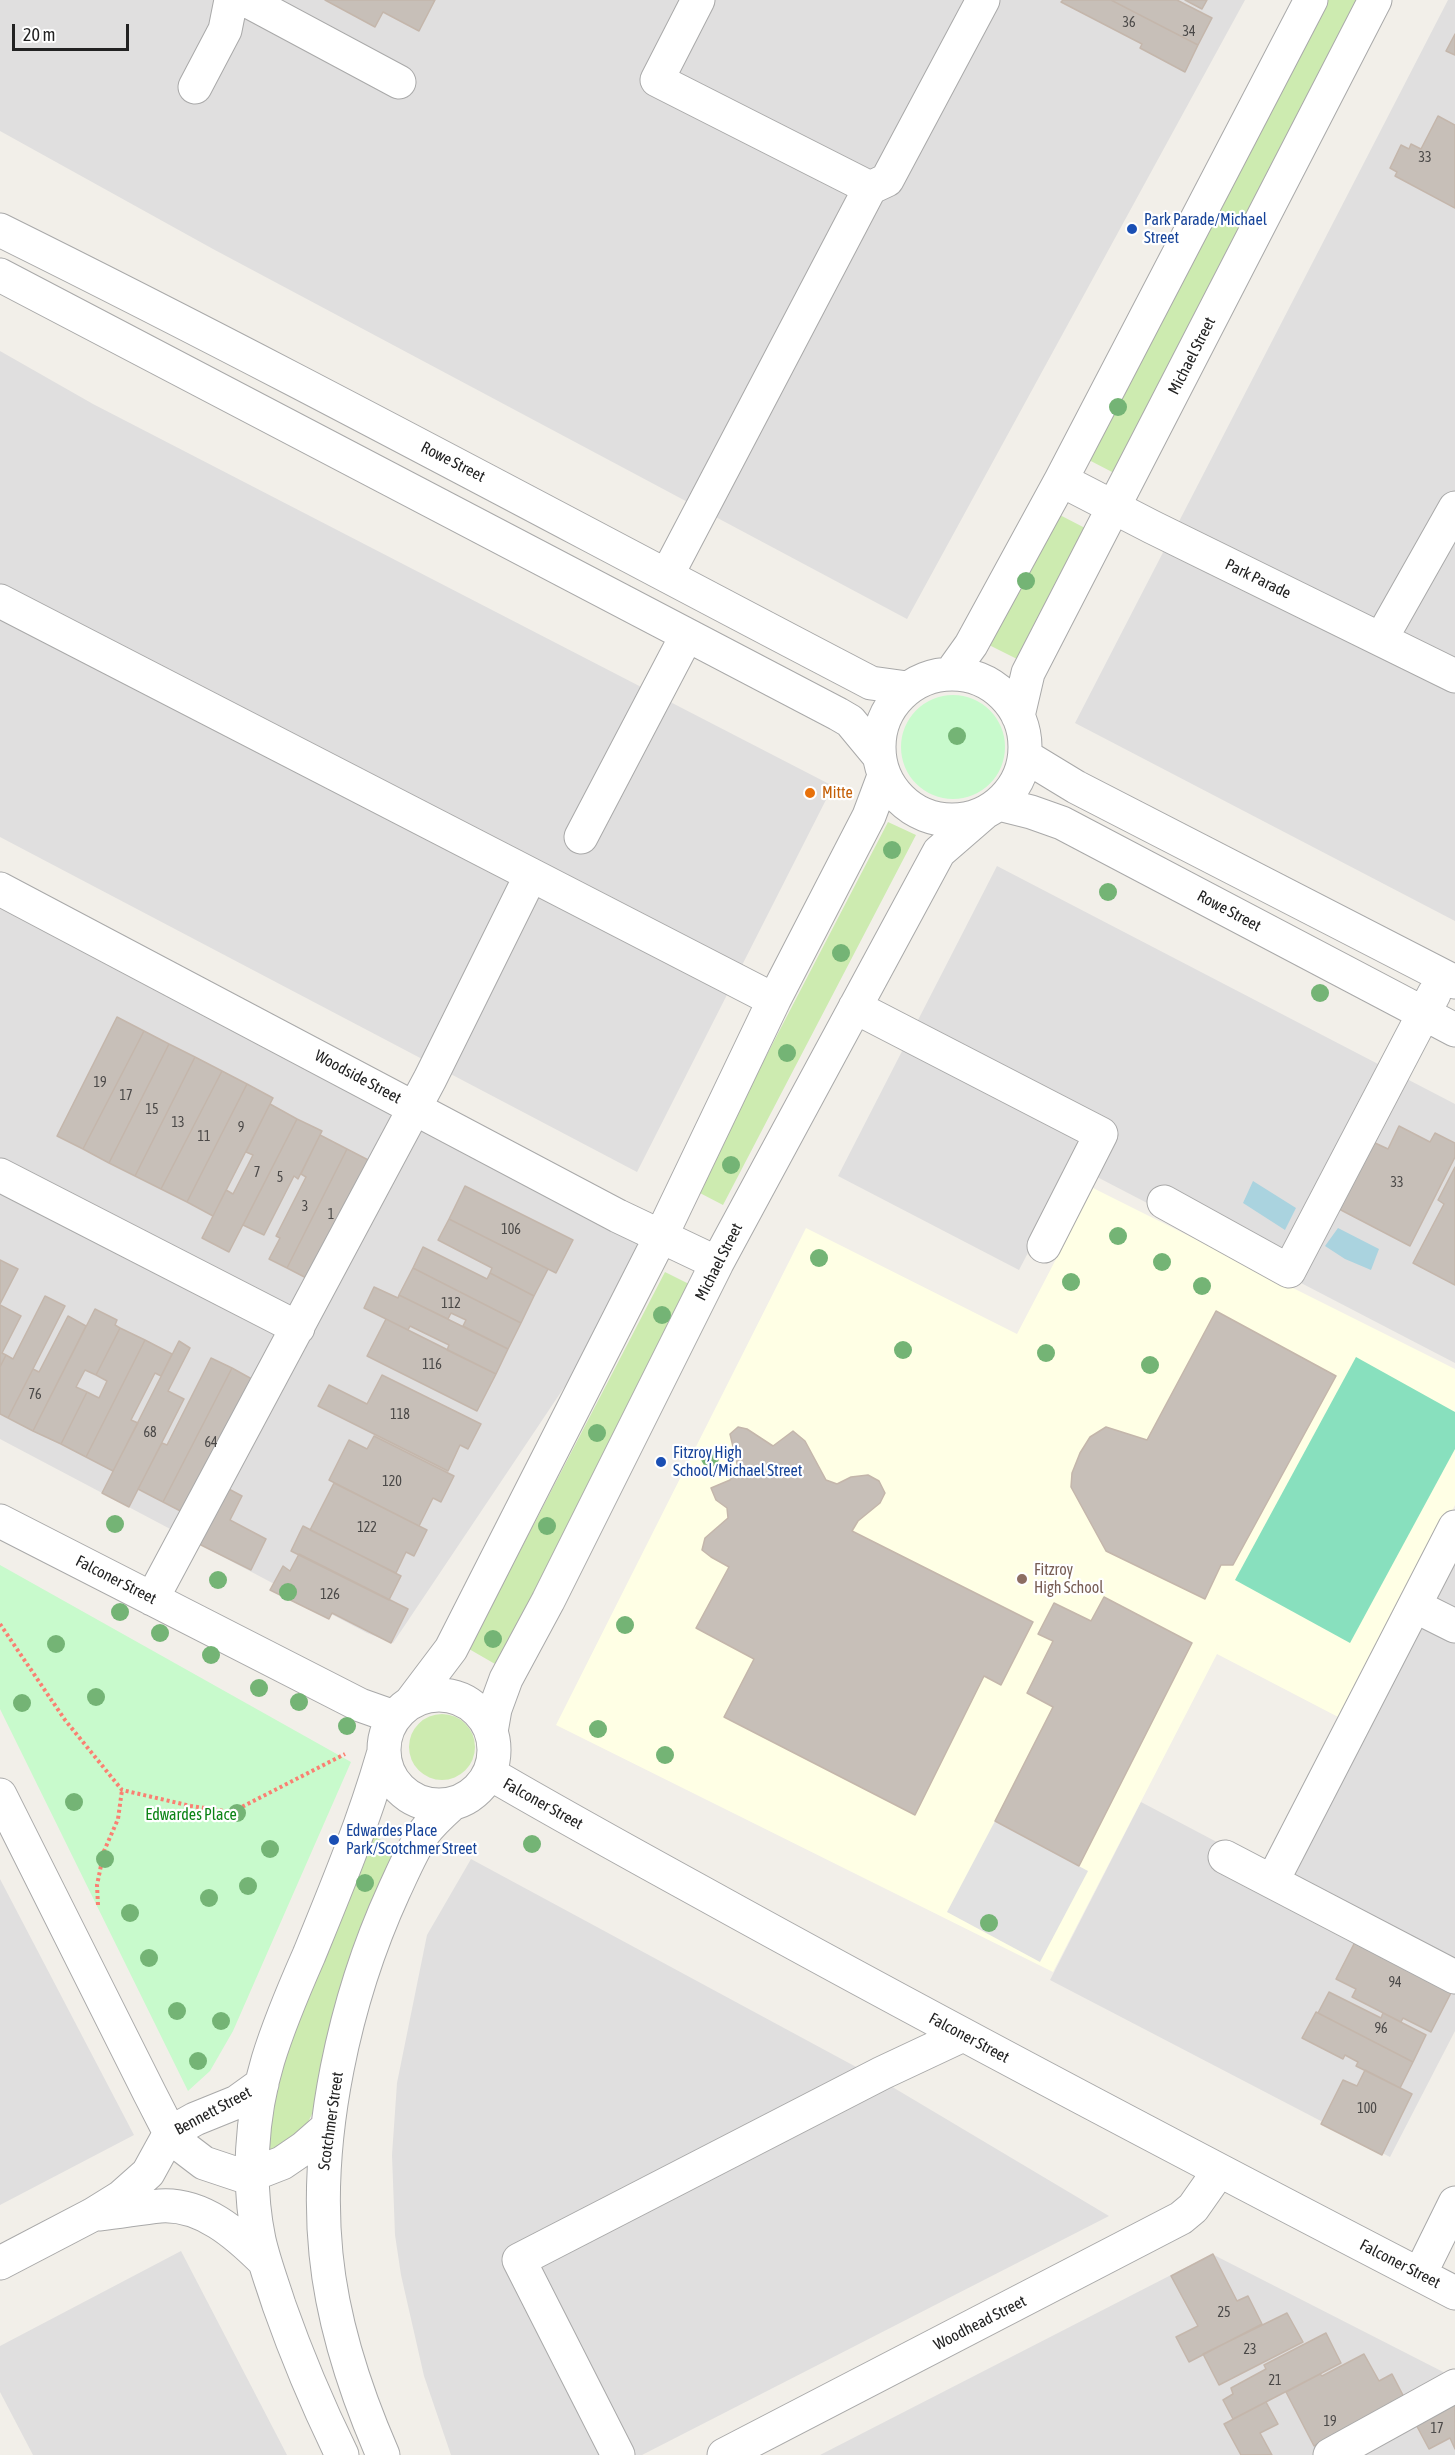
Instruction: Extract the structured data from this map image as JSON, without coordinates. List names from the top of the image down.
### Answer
{
  "streets": {
    "street": [
      "Michael Street",
      "Rowe Street",
      "Park Parade",
      "Woodside Street",
      "Falconer Street",
      "Bennett Street",
      "Scotchmer Street",
      "Woodhead Street"
    ]
  },
  "crossings": [
    ["Michael Street", "Rowe Street"],
    ["Michael Street", "Park Parade"],
    ["Michael Street", "Woodside Street"],
    ["Michael Street", "Falconer Street"],
    ["Michael Street", "Scotchmer Street"],
    ["Falconer Street", "Scotchmer Street"],
    ["Falconer Street", "Woodhead Street"]
  ],
  "parks": ["Edwardes Place"],
  "places": [
    "Park Parade/Michael Street",
    "Mitte",
    "Fitzroy High School/Michael Street",
    "Fitzroy High School",
    "Edwardes Place Park/Scotchmer Street"
  ],
  "house_numbers": [
    "36",
    "34",
    "33",
    "19",
    "17",
    "15",
    "13",
    "9",
    "11",
    "7",
    "5",
    "33",
    "3",
    "1",
    "106",
    "112",
    "116",
    "76",
    "118",
    "68",
    "64",
    "120",
    "122",
    "126",
    "94",
    "96",
    "100",
    "25",
    "23",
    "21",
    "19",
    "17"
  ],
  "scale_bar": "20 m"
}
